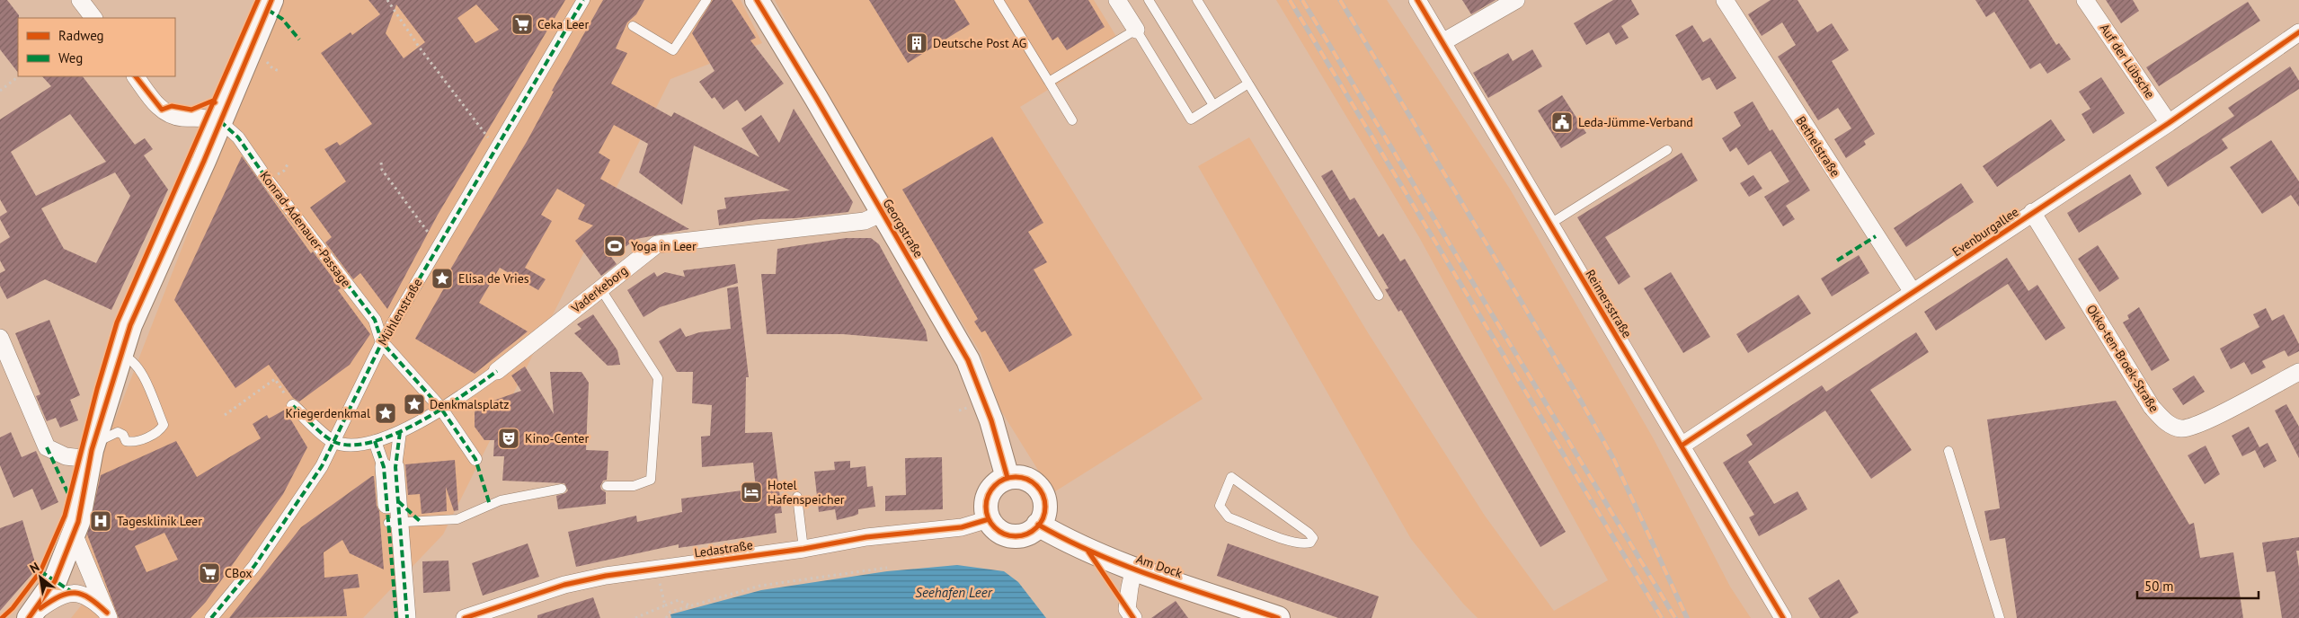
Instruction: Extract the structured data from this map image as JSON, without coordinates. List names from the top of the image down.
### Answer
{
  "streets": {
    "main road": ["Georgstraße", "Am Dock"],
    "street": [
      "Auf der Lübsche",
      "Bethelstraße",
      "Konrad-Adenauer-Passage",
      "Evenburgallee",
      "Vaderkeborg",
      "Reimersstraße",
      "Mühlenstraße",
      "Okko-ten-Broek-Straße",
      "Ledastraße"
    ]
  },
  "crossings": [
    ["Auf der Lübsche", "Evenburgallee"],
    ["Bethelstraße", "Evenburgallee"],
    ["Georgstraße", "Vaderkeborg"],
    ["Georgstraße", "Ledastraße"],
    ["Georgstraße", "Am Dock"],
    ["Konrad-Adenauer-Passage", "Mühlenstraße"],
    ["Evenburgallee", "Reimersstraße"],
    ["Evenburgallee", "Okko-ten-Broek-Straße"],
    ["Vaderkeborg", "Mühlenstraße"],
    ["Ledastraße", "Am Dock"]
  ],
  "water": ["Seehafen Leer"],
  "places": {
    "supermarket": ["Ceka Leer", "CBox"],
    "building": ["Deutsche Post AG"],
    "public building": ["Leda-Jümme-Verband"],
    "sports": ["Yoga in Leer"],
    "place": ["Elisa de Vries", "Denkmalsplatz", "Kriegerdenkmal"],
    "theatre": ["Kino-Center"],
    "hotel": ["Hotel Hafenspeicher"],
    "hospital": ["Tagesklinik Leer"]
  },
  "legend": ["Radweg", "Weg"],
  "scale_bar": "50 m",
  "north": "top left"
}
